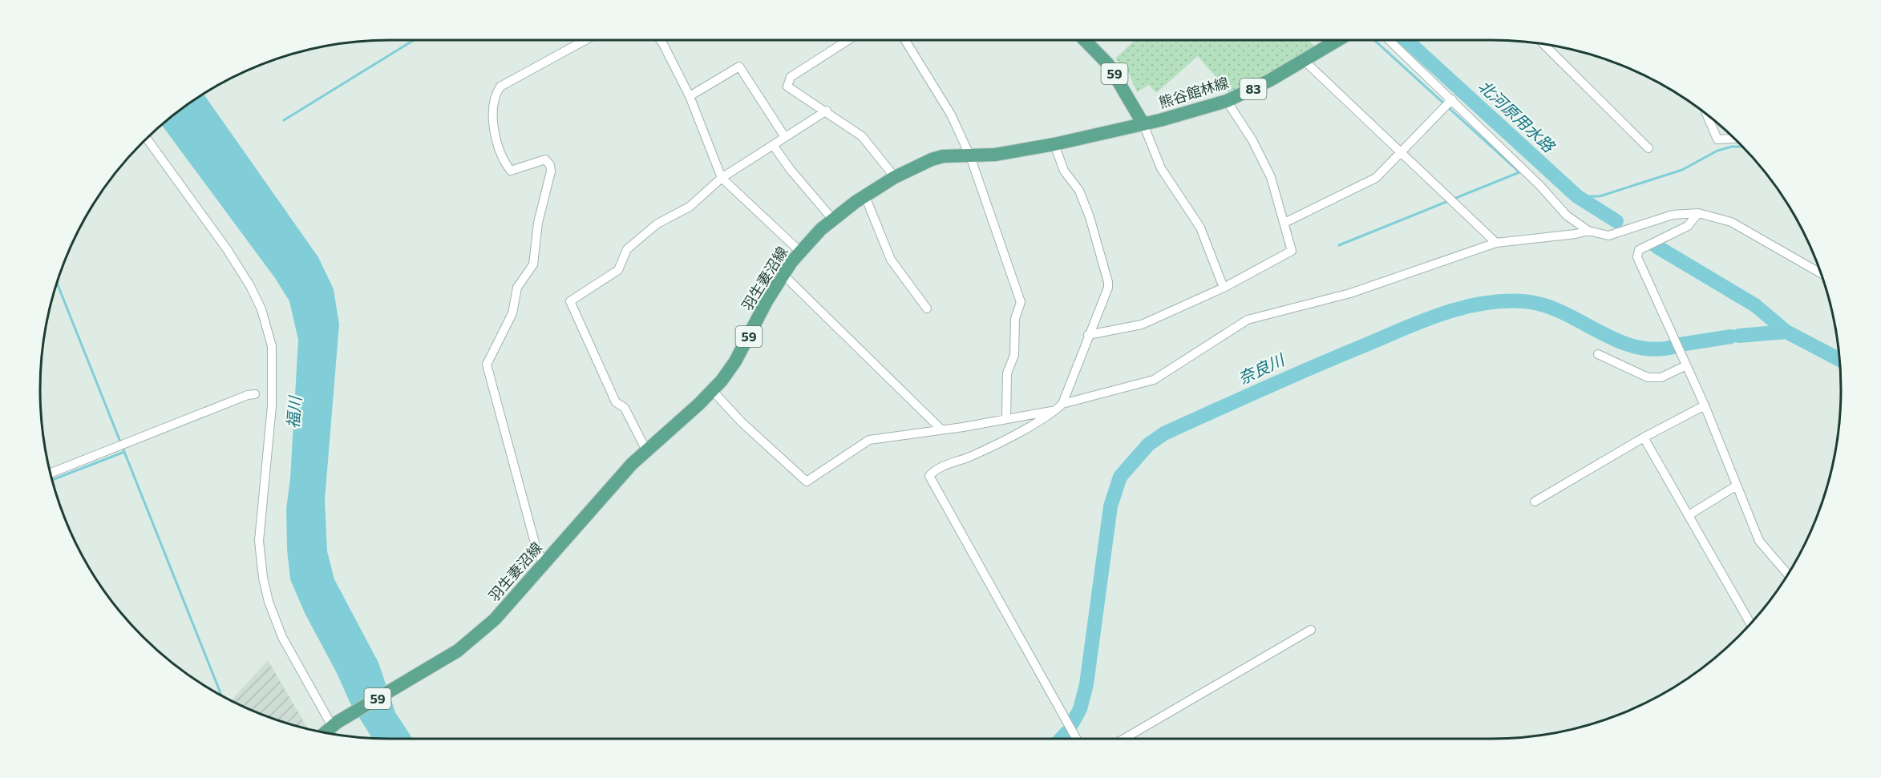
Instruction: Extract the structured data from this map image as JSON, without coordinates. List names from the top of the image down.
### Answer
{
  "streets": {
    "main road": [
      "59",
      "83",
      "熊谷館林線",
      "羽生妻沼線"
    ]
  },
  "crossings": [
    ["59", "熊谷館林線"],
    ["59", "羽生妻沼線"],
    ["熊谷館林線", "羽生妻沼線"]
  ],
  "water": ["北河原用水路", "奈良川", "福川"]
}
